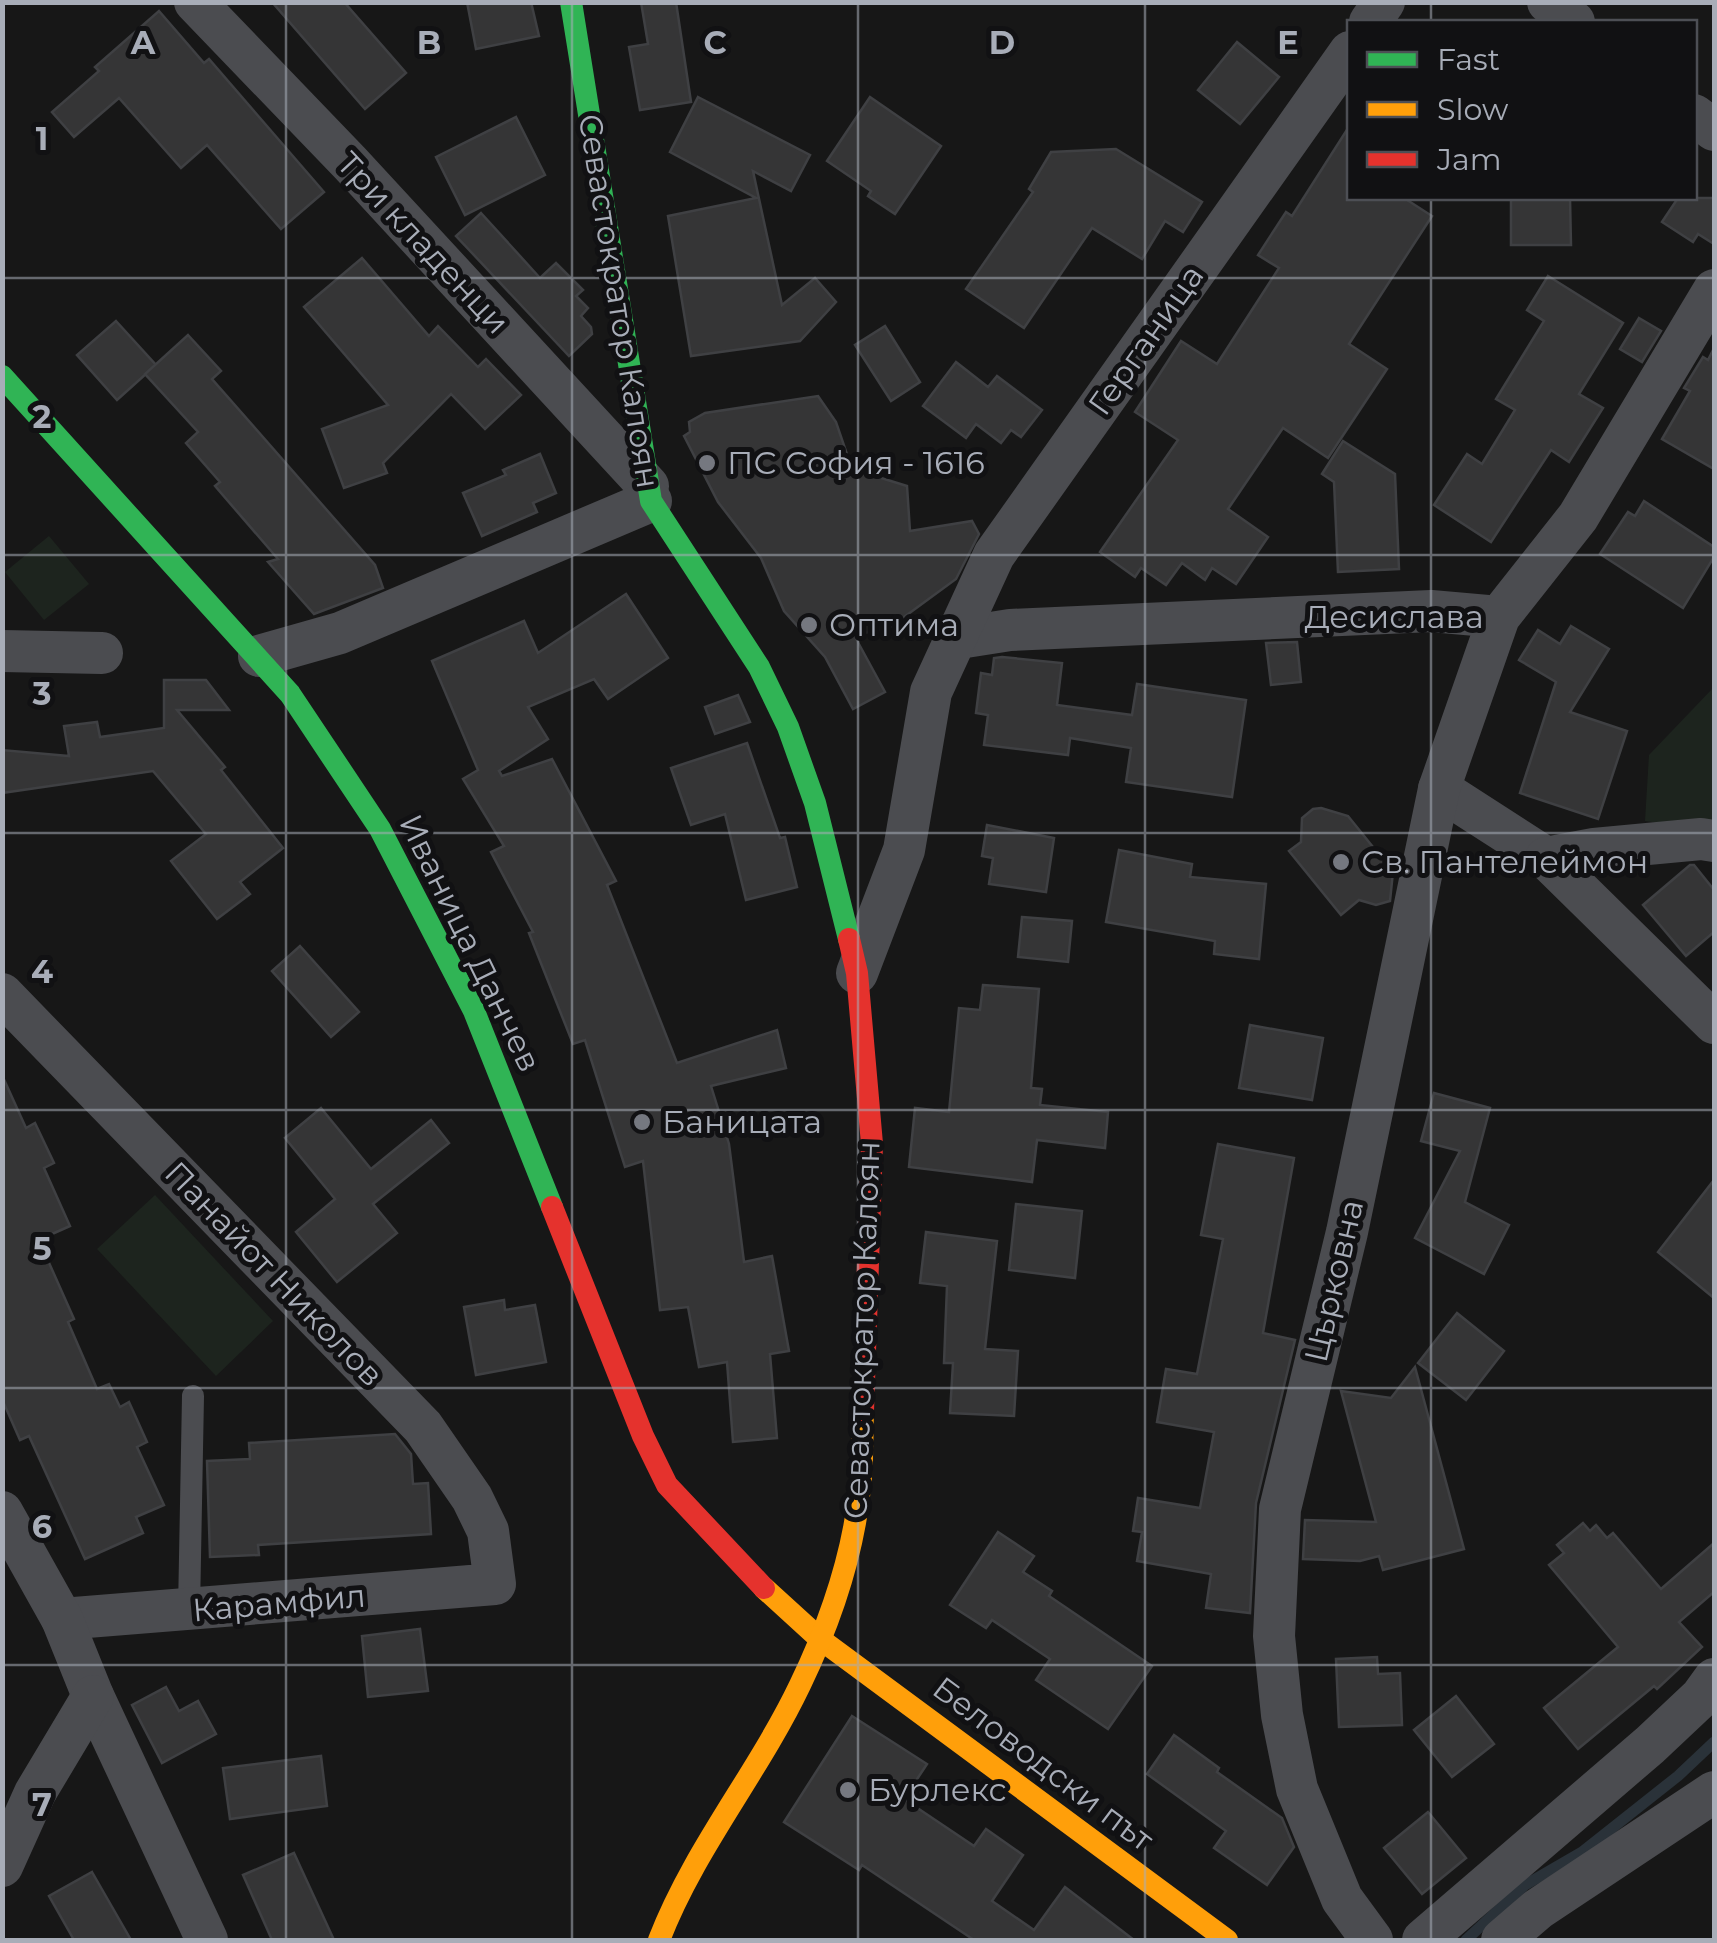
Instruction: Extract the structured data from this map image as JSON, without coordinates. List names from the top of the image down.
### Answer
{
  "streets": {
    "main road": ["Севастократор Калоян", "Иваница Данчев", "Беловодски път"],
    "street": [
      "Три кладенци",
      "Герганица",
      "Десислава",
      "Панайот Николов",
      "Църковна",
      "Карамфил"
    ]
  },
  "crossings": [
    ["Три кладенци", "Севастократор Калоян"],
    ["Севастократор Калоян", "Герганица"],
    ["Севастократор Калоян", "Десислава"],
    ["Севастократор Калоян", "Иваница Данчев"],
    ["Севастократор Калоян", "Беловодски път"],
    ["Герганица", "Десислава"],
    ["Десислава", "Църковна"],
    ["Иваница Данчев", "Беловодски път"],
    ["Панайот Николов", "Карамфил"]
  ],
  "places": [
    "ПС София - 1616",
    "Оптима",
    "Св. Пантелеймон",
    "Баницата",
    "Бурлекс"
  ],
  "legend": ["Fast", "Slow", "Jam"],
  "grid": {
    "columns": [
      "A",
      "B",
      "C",
      "D",
      "E"
    ],
    "rows": [
      "1",
      "2",
      "3",
      "4",
      "5",
      "6",
      "7"
    ]
  }
}
